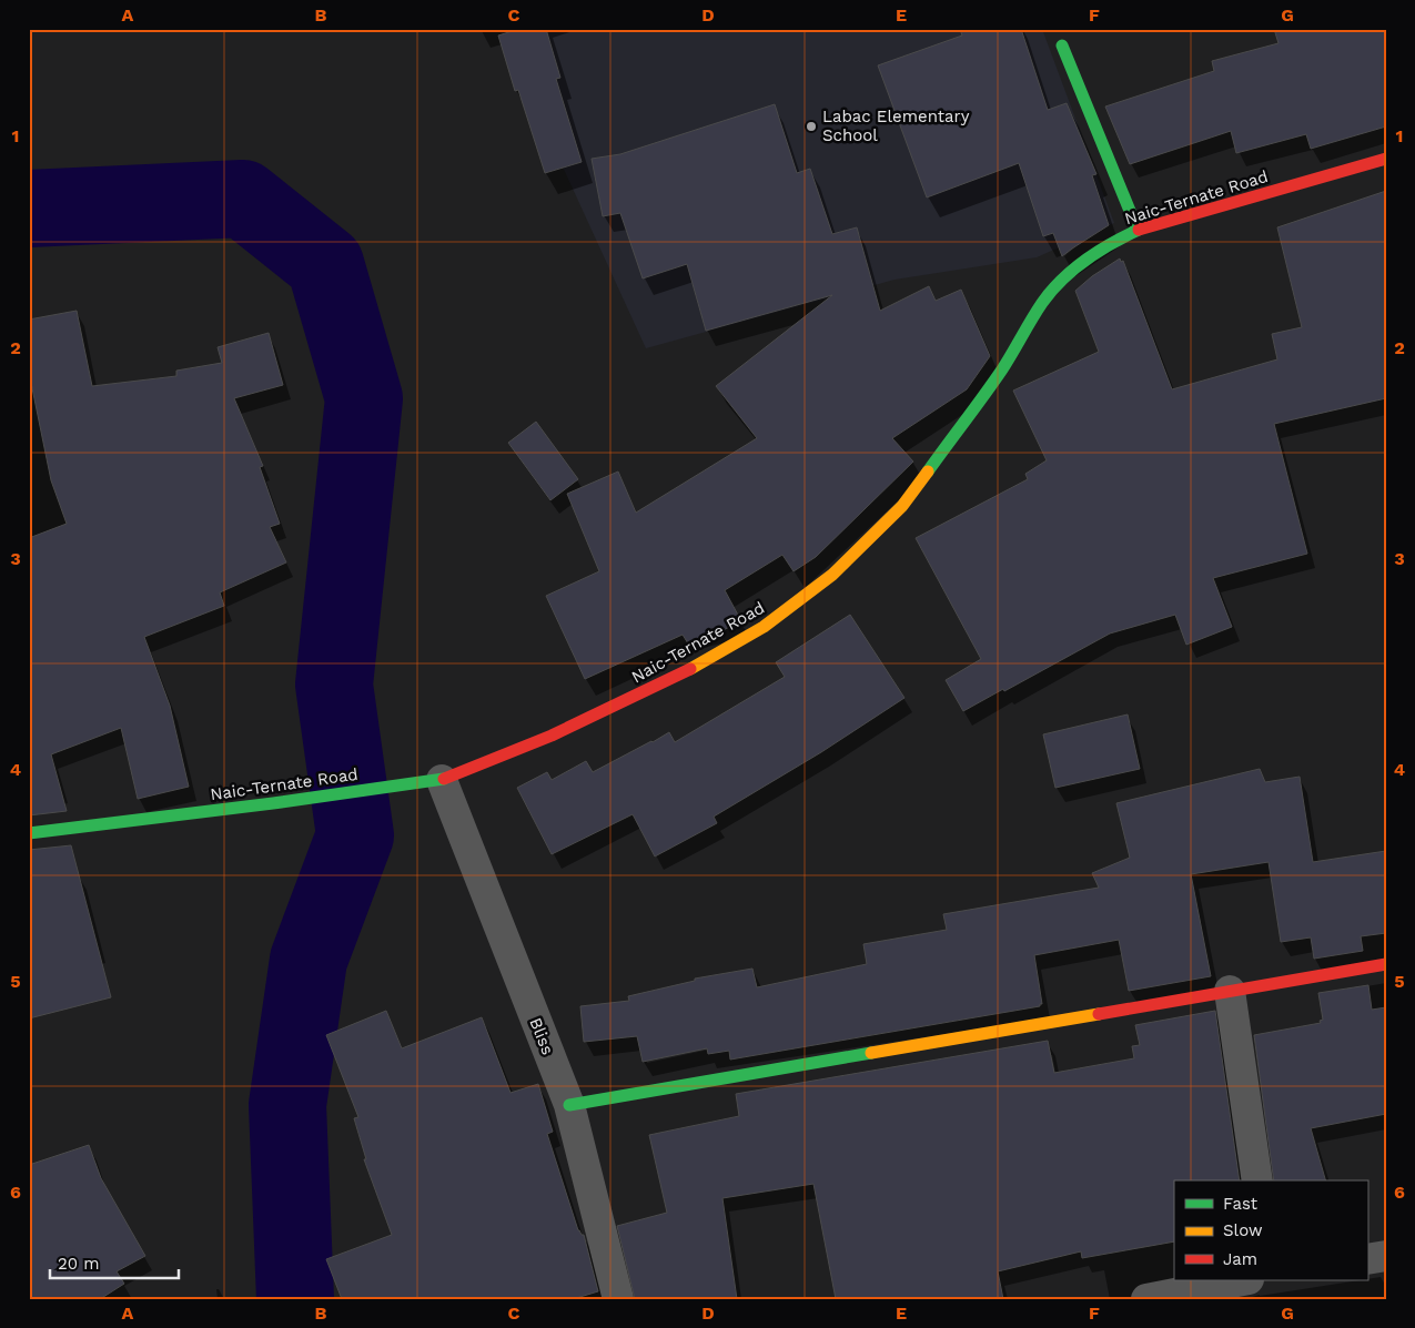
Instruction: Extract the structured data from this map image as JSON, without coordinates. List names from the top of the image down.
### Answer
{
  "streets": {
    "main road": ["Naic-Ternate Road"],
    "street": ["Bliss"]
  },
  "crossings": [
    ["Naic-Ternate Road", "Bliss"]
  ],
  "places": ["Labac Elementary School"],
  "legend": ["Fast", "Slow", "Jam"],
  "scale_bar": "20 m",
  "grid": {
    "columns": [
      "A",
      "B",
      "C",
      "D",
      "E",
      "F",
      "G"
    ],
    "rows": [
      "1",
      "2",
      "3",
      "4",
      "5",
      "6"
    ]
  }
}
